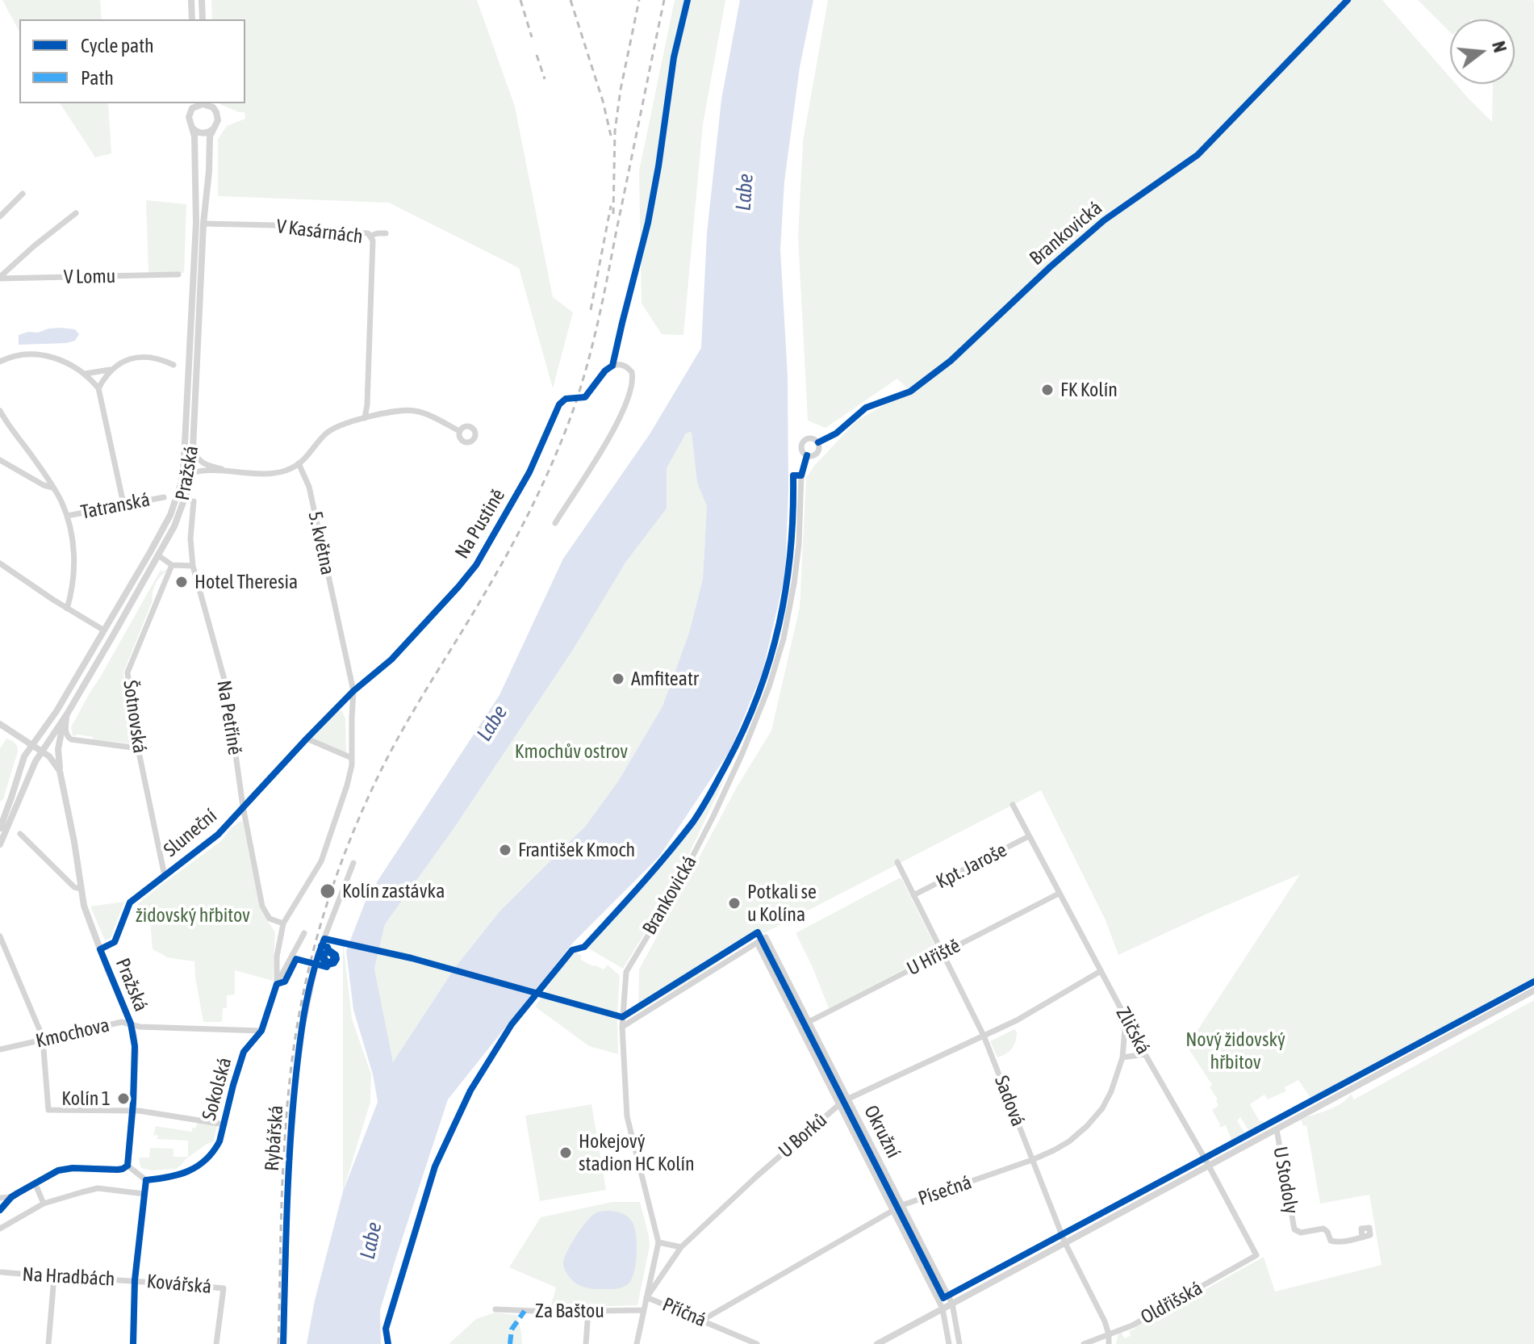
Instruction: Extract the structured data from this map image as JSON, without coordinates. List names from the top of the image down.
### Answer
{
  "streets": {
    "street": [
      "V Kasárnách",
      "Brankovická",
      "V Lomu",
      "Pražská",
      "Tatranská",
      "Na Pustině",
      "5. května",
      "Šotnovská",
      "Na Petříně",
      "Sluneční",
      "Kpt. Jaroše",
      "U Hřiště",
      "Zličská",
      "Kmochova",
      "Sokolská",
      "Sadová",
      "Okružní",
      "U Borků",
      "Rybářská",
      "U Stodoly",
      "Písečná",
      "Na Hradbách",
      "Kovářská",
      "Oldřišská",
      "Za Baštou",
      "Příčná"
    ]
  },
  "crossings": [
    ["V Kasárnách", "Pražská"],
    ["Brankovická", "U Borků"],
    ["Brankovická", "Za Baštou"],
    ["Brankovická", "Příčná"],
    ["Pražská", "Sluneční"],
    ["Pražská", "Kmochova"],
    ["Na Pustině", "5. května"],
    ["Na Pustině", "Sluneční"],
    ["5. května", "Na Petříně"],
    ["5. května", "Sluneční"],
    ["Šotnovská", "Sluneční"],
    ["Na Petříně", "Sluneční"],
    ["Kpt. Jaroše", "Zličská"],
    ["Kpt. Jaroše", "Sadová"],
    ["U Hřiště", "Zličská"],
    ["U Hřiště", "Sadová"],
    ["U Hřiště", "Okružní"],
    ["Zličská", "U Borků"],
    ["Zličská", "Písečná"],
    ["Zličská", "Oldřišská"],
    ["Kmochova", "Sokolská"],
    ["Sadová", "U Borků"],
    ["Sadová", "Písečná"],
    ["Sadová", "Oldřišská"],
    ["Okružní", "U Borků"],
    ["Okružní", "Písečná"],
    ["U Borků", "Příčná"],
    ["Písečná", "Příčná"],
    ["Na Hradbách", "Kovářská"]
  ],
  "water": ["Labe"],
  "parks": ["Kmochův ostrov", "židovský hřbitov", "Nový židovský hřbitov"],
  "places": [
    "FK Kolín",
    "Hotel Theresia",
    "Amfiteatr",
    "František Kmoch",
    "Kolín zastávka",
    "Potkali se u Kolína",
    "Kolín 1",
    "Hokejový stadion HC Kolín"
  ],
  "legend": ["Cycle path", "Path"],
  "north": "right"
}
